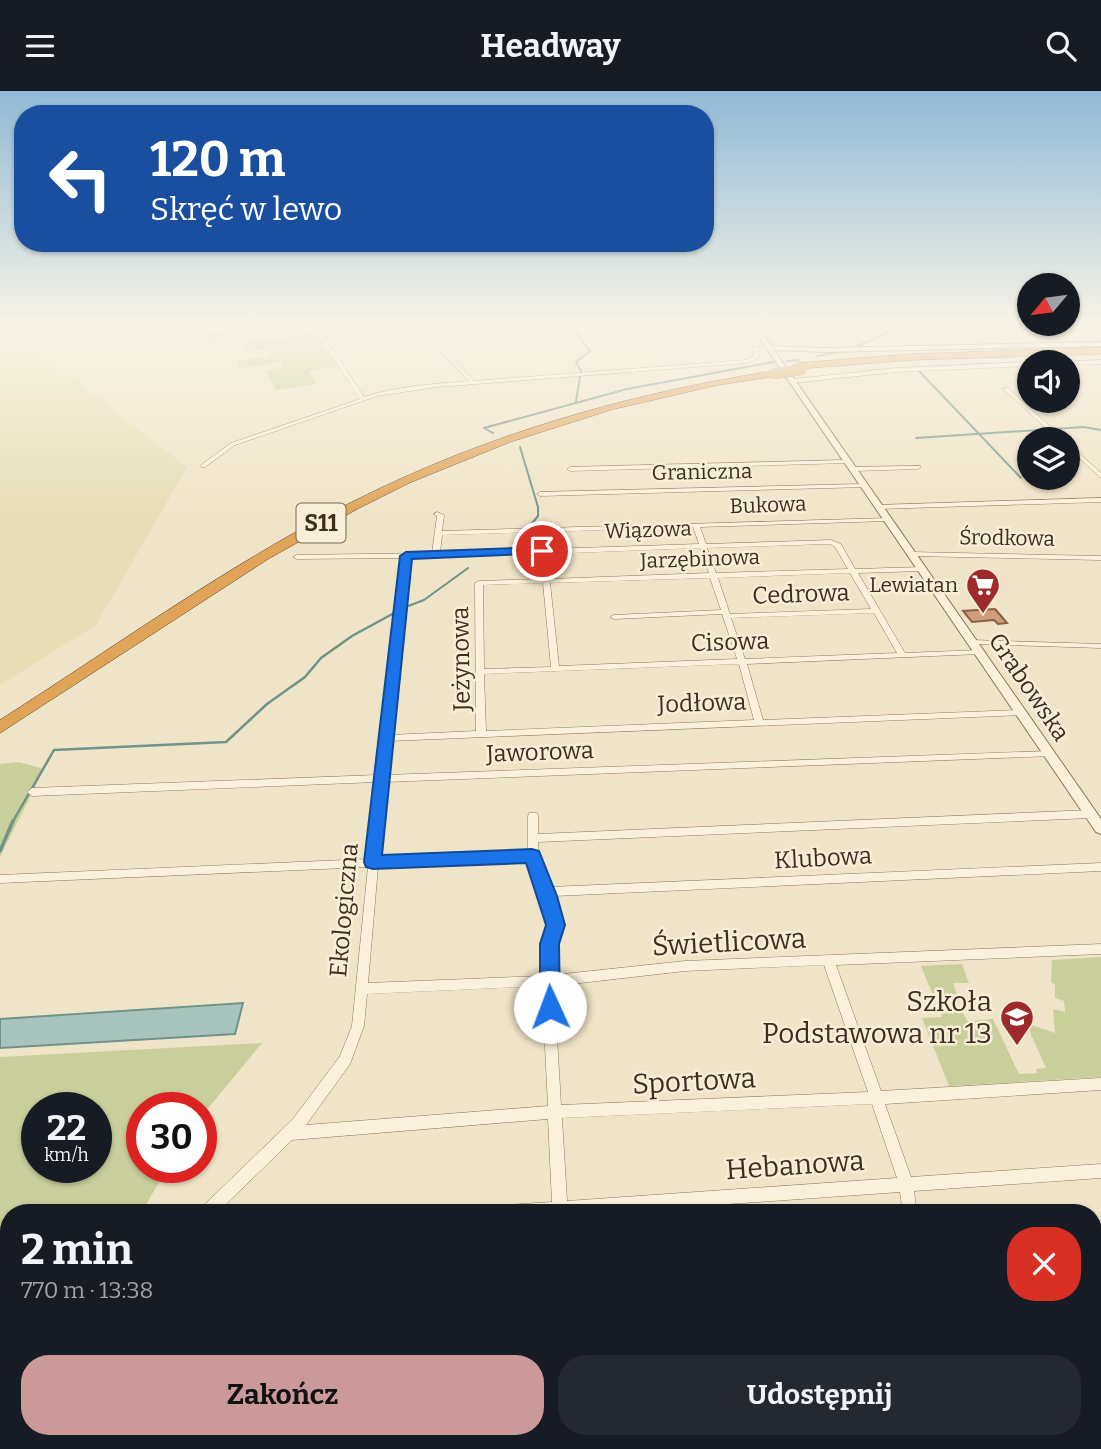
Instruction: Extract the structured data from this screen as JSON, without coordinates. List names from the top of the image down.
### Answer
{
  "streets": {
    "highway": ["S11"],
    "street": [
      "Graniczna",
      "Bukowa",
      "Wiązowa",
      "Środkowa",
      "Jarzębinowa",
      "Cedrowa",
      "Cisowa",
      "Jeżynowa",
      "Grabowska",
      "Jodłowa",
      "Jaworowa",
      "Klubowa",
      "Ekologiczna",
      "Świetlicowa",
      "Sportowa",
      "Hebanowa"
    ]
  },
  "crossings": [
    ["Graniczna", "Grabowska"],
    ["Bukowa", "Grabowska"],
    ["Wiązowa", "Jarzębinowa"],
    ["Wiązowa", "Ekologiczna"],
    ["Środkowa", "Grabowska"],
    ["Jarzębinowa", "Jeżynowa"],
    ["Jarzębinowa", "Grabowska"],
    ["Cisowa", "Jeżynowa"],
    ["Cisowa", "Grabowska"],
    ["Jeżynowa", "Jodłowa"],
    ["Grabowska", "Jodłowa"],
    ["Grabowska", "Jaworowa"],
    ["Jodłowa", "Ekologiczna"],
    ["Jaworowa", "Ekologiczna"],
    ["Ekologiczna", "Świetlicowa"],
    ["Ekologiczna", "Sportowa"]
  ],
  "places": {
    "supermarket": ["Lewiatan"],
    "school or university": ["Szkoła Podstawowa nr 13"]
  },
  "north": "bottom left",
  "page": {
    "header": "Headway",
    "turn": ["120 m", "Skręć w lewo"],
    "speed": "22 km/h",
    "limit": "30",
    "heading": ["2 min", "770 m · 13:38"],
    "buttons": ["Zakończ", "Udostępnij"]
  }
}
